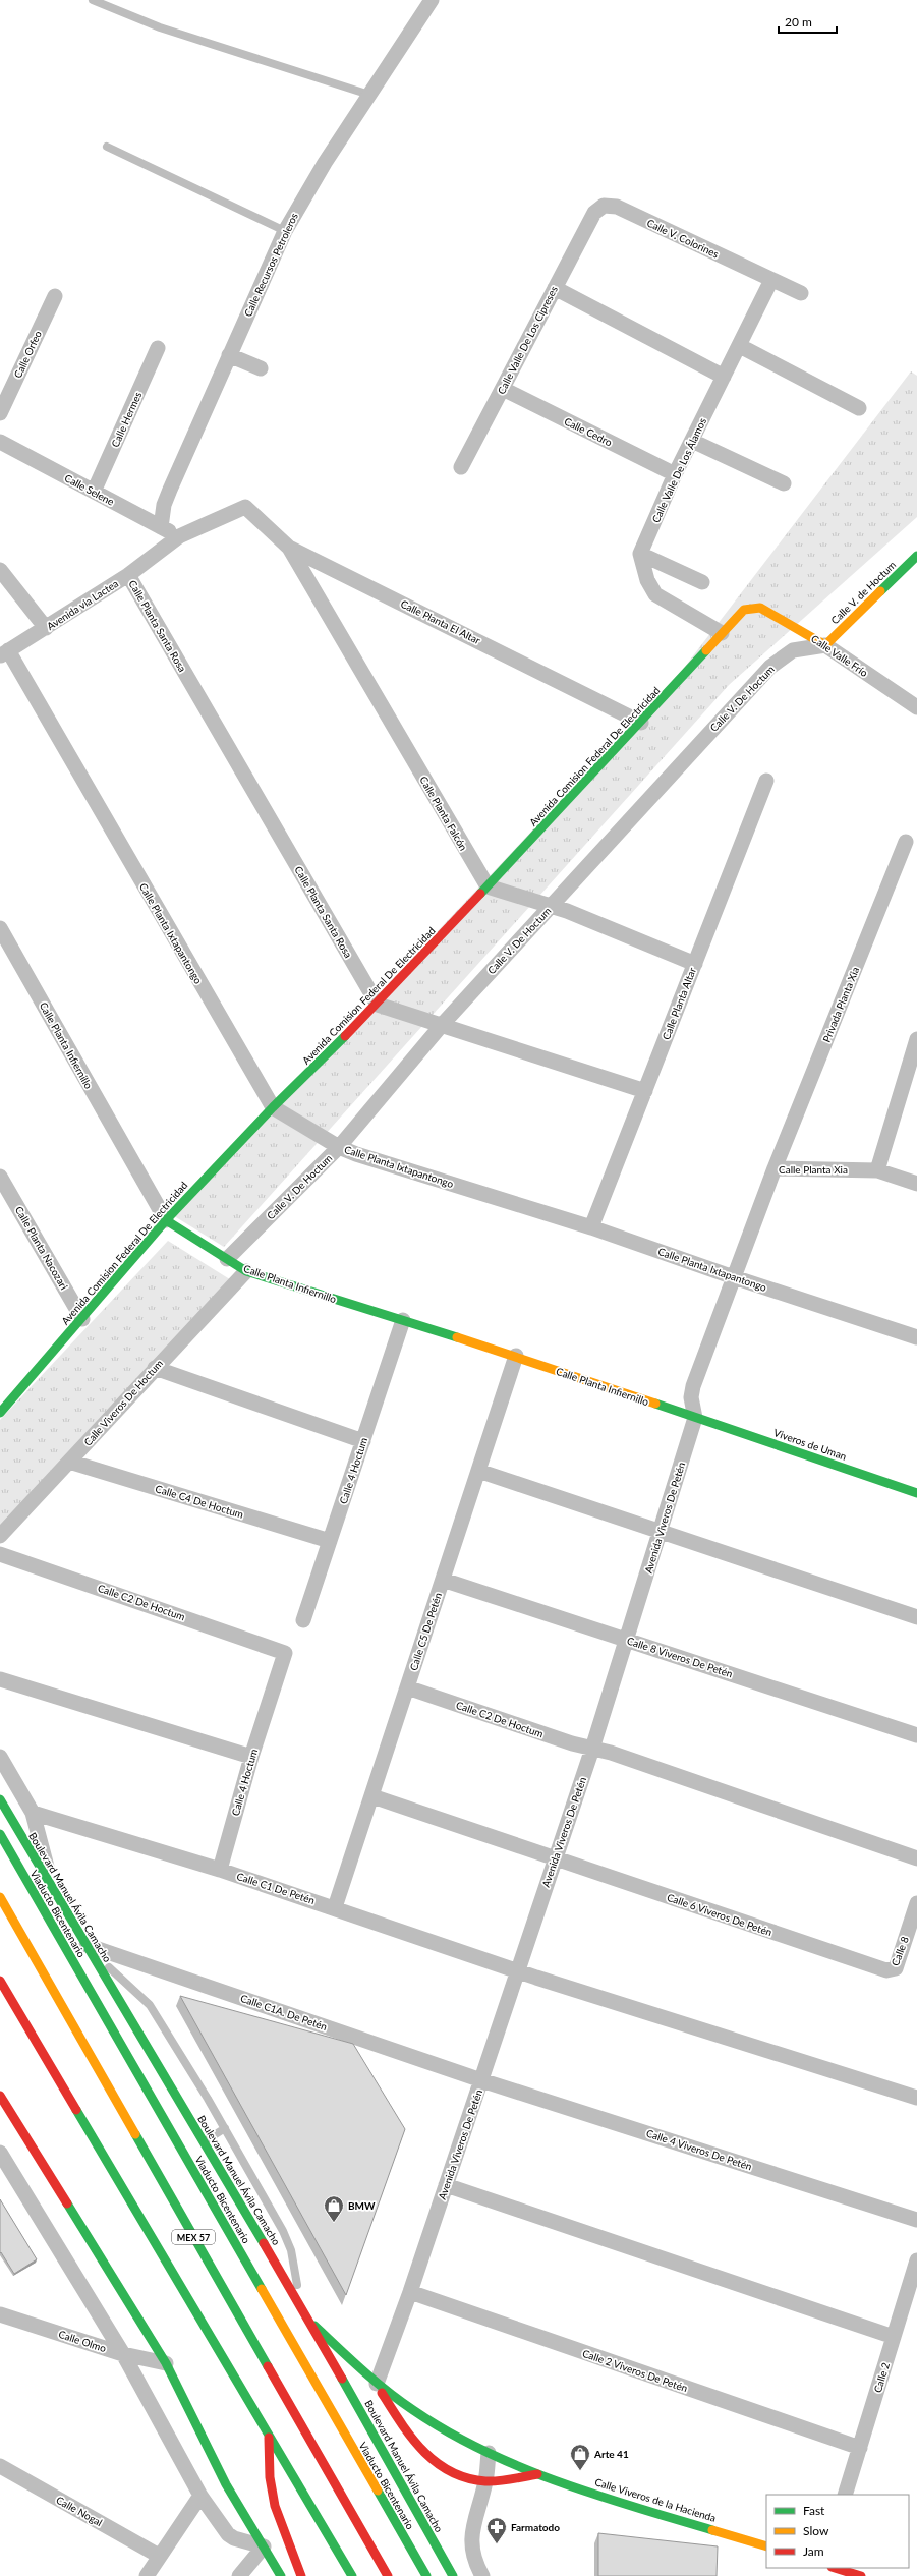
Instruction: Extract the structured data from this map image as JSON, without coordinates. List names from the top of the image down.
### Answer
{
  "streets": {
    "main road": [
      "Calle V. de Hoctum",
      "Calle Valle Frío",
      "Avenida Comision Federal De Electricidad",
      "Calle Planta Infiernillo",
      "Viveros de Uman",
      "Boulevard Manuel Ávila Camacho",
      "Viaducto Bicentenario",
      "MEX 57",
      "Calle Viveros de la Hacienda"
    ],
    "street": [
      "Calle V. Colorines",
      "Calle Recursos Petroleros",
      "Calle Valle De Los Cipreses",
      "Calle Orfeo",
      "Calle Hermes",
      "Calle Cedro",
      "Calle Valle De Los Álamos",
      "Calle Selene",
      "Avenida via Lactea",
      "Calle Planta El Altar",
      "Calle Planta Santa Rosa",
      "Calle V. De Hoctum",
      "Calle Planta Falcón",
      "Calle Planta Ixtapantongo",
      "Calle Planta Altar",
      "Privada Planta Xia",
      "Calle Planta Xia",
      "Calle Planta Nacozari",
      "Calle Viveros De Hoctum",
      "Calle 4 Hoctum",
      "Calle C4 De Hoctum",
      "Avenida Viveros De Petén",
      "Calle C2 De Hoctum",
      "Calle C5 De Petén",
      "Calle 8 Viveros De Petén",
      "Calle C1 De Petén",
      "Calle 6 Viveros De Petén",
      "Calle 8",
      "Calle C1A. De Petén",
      "Calle 4 Viveros De Petén",
      "Calle Olmo",
      "Calle 2 Viveros De Petén",
      "Calle 2",
      "Calle Nogal"
    ]
  },
  "crossings": [
    ["Calle V. Colorines", "Calle Valle De Los Cipreses"],
    ["Calle V. Colorines", "Calle Valle De Los Álamos"],
    ["Calle Recursos Petroleros", "Calle Selene"],
    ["Calle Valle De Los Cipreses", "Calle Cedro"],
    ["Calle Hermes", "Calle Selene"],
    ["Calle Cedro", "Calle Valle De Los Álamos"],
    ["Calle Selene", "Avenida via Lactea"],
    ["Calle V. de Hoctum", "Calle Valle Frío"],
    ["Calle V. de Hoctum", "Calle V. De Hoctum"],
    ["Avenida via Lactea", "Calle Planta El Altar"],
    ["Avenida via Lactea", "Calle Planta Santa Rosa"],
    ["Avenida via Lactea", "Calle Planta Ixtapantongo"],
    ["Calle Planta El Altar", "Avenida Comision Federal De Electricidad"],
    ["Calle Planta El Altar", "Calle Planta Falcón"],
    ["Calle Planta Santa Rosa", "Avenida Comision Federal De Electricidad"],
    ["Calle Valle Frío", "Calle V. De Hoctum"],
    ["Calle Valle Frío", "Avenida Comision Federal De Electricidad"],
    ["Calle V. De Hoctum", "Calle Planta Ixtapantongo"],
    ["Calle V. De Hoctum", "Calle Planta Infiernillo"],
    ["Avenida Comision Federal De Electricidad", "Calle Planta Falcón"],
    ["Avenida Comision Federal De Electricidad", "Calle Planta Ixtapantongo"],
    ["Avenida Comision Federal De Electricidad", "Calle Planta Infiernillo"],
    ["Avenida Comision Federal De Electricidad", "Calle Planta Nacozari"],
    ["Calle Planta Ixtapantongo", "Calle Planta Altar"],
    ["Calle Planta Ixtapantongo", "Calle Planta Xia"],
    ["Calle Planta Ixtapantongo", "Avenida Viveros De Petén"],
    ["Privada Planta Xia", "Calle Planta Xia"],
    ["Calle Planta Infiernillo", "Calle Viveros De Hoctum"],
    ["Calle Planta Infiernillo", "Viveros de Uman"],
    ["Calle Planta Infiernillo", "Calle 4 Hoctum"],
    ["Calle Planta Infiernillo", "Avenida Viveros De Petén"],
    ["Calle Planta Infiernillo", "Calle C5 De Petén"],
    ["Calle Planta Xia", "Avenida Viveros De Petén"],
    ["Calle Viveros De Hoctum", "Calle C4 De Hoctum"],
    ["Viveros de Uman", "Avenida Viveros De Petén"],
    ["Calle 4 Hoctum", "Calle C4 De Hoctum"],
    ["Calle 4 Hoctum", "Calle C2 De Hoctum"],
    ["Calle 4 Hoctum", "Calle C1 De Petén"],
    ["Avenida Viveros De Petén", "Calle C2 De Hoctum"],
    ["Avenida Viveros De Petén", "Calle 8 Viveros De Petén"],
    ["Avenida Viveros De Petén", "Calle C1 De Petén"],
    ["Avenida Viveros De Petén", "Calle 6 Viveros De Petén"],
    ["Avenida Viveros De Petén", "Calle C1A. De Petén"],
    ["Avenida Viveros De Petén", "Calle 4 Viveros De Petén"],
    ["Avenida Viveros De Petén", "Calle 2 Viveros De Petén"],
    ["Avenida Viveros De Petén", "Calle Viveros de la Hacienda"],
    ["Calle C2 De Hoctum", "Calle C5 De Petén"],
    ["Calle C5 De Petén", "Calle 8 Viveros De Petén"],
    ["Calle C5 De Petén", "Calle C1 De Petén"],
    ["Boulevard Manuel Ávila Camacho", "Calle C1A. De Petén"],
    ["Boulevard Manuel Ávila Camacho", "Calle Viveros de la Hacienda"],
    ["Calle 6 Viveros De Petén", "Calle 8"],
    ["Calle C1A. De Petén", "Calle 4 Viveros De Petén"],
    ["Calle 2 Viveros De Petén", "Calle 2"]
  ],
  "places": {
    "shop": ["BMW", "Arte 41"],
    "pharmacy": ["Farmatodo"]
  },
  "legend": ["Fast", "Slow", "Jam"],
  "scale_bar": "20 m"
}
